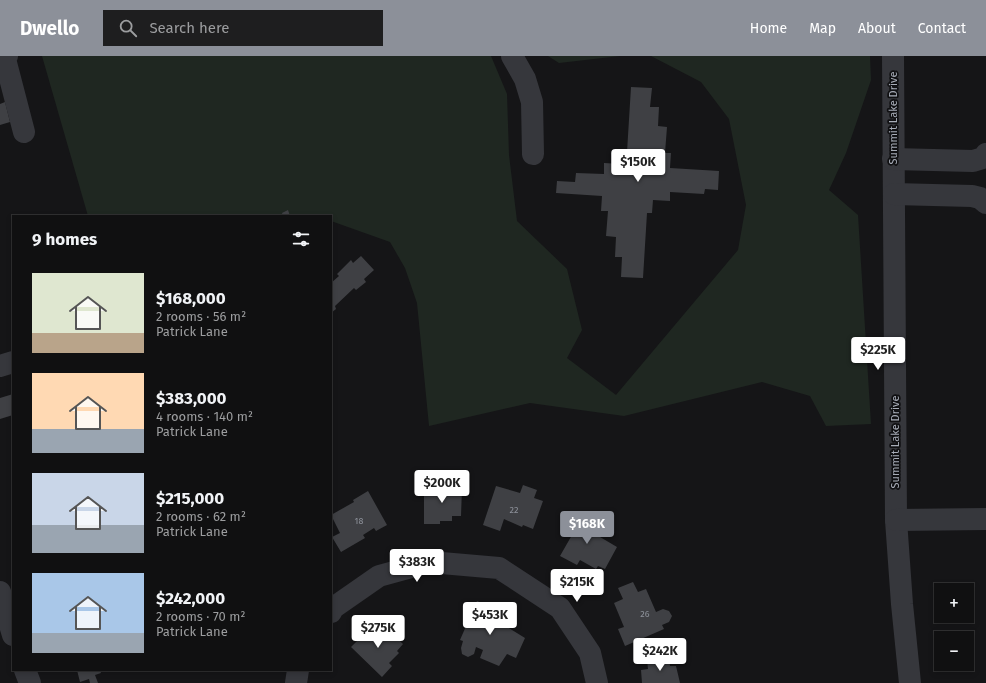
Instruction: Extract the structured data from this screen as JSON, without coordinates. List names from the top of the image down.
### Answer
{
  "streets": {
    "street": ["Summit Lake Drive"]
  },
  "house_numbers": ["22", "18", "26"],
  "page": {
    "header": "Dwello",
    "search": "Search here",
    "nav": [
      "Home",
      "Map",
      "About",
      "Contact"
    ],
    "price": [
      "$150K",
      "$225K",
      "$200K",
      "$168K",
      "$383K",
      "$215K",
      "$453K",
      "$275K",
      "$242K"
    ],
    "heading": "9 homes",
    "list": [
      {
        "name": "$168,000",
        "note": "2 rooms · 56 m² · Patrick Lane"
      },
      {
        "name": "$383,000",
        "note": "4 rooms · 140 m² · Patrick Lane"
      },
      {
        "name": "$215,000",
        "note": "2 rooms · 62 m² · Patrick Lane"
      },
      {
        "name": "$242,000",
        "note": "2 rooms · 70 m² · Patrick Lane"
      }
    ],
    "map_buttons": ["+", "−"]
  }
}
